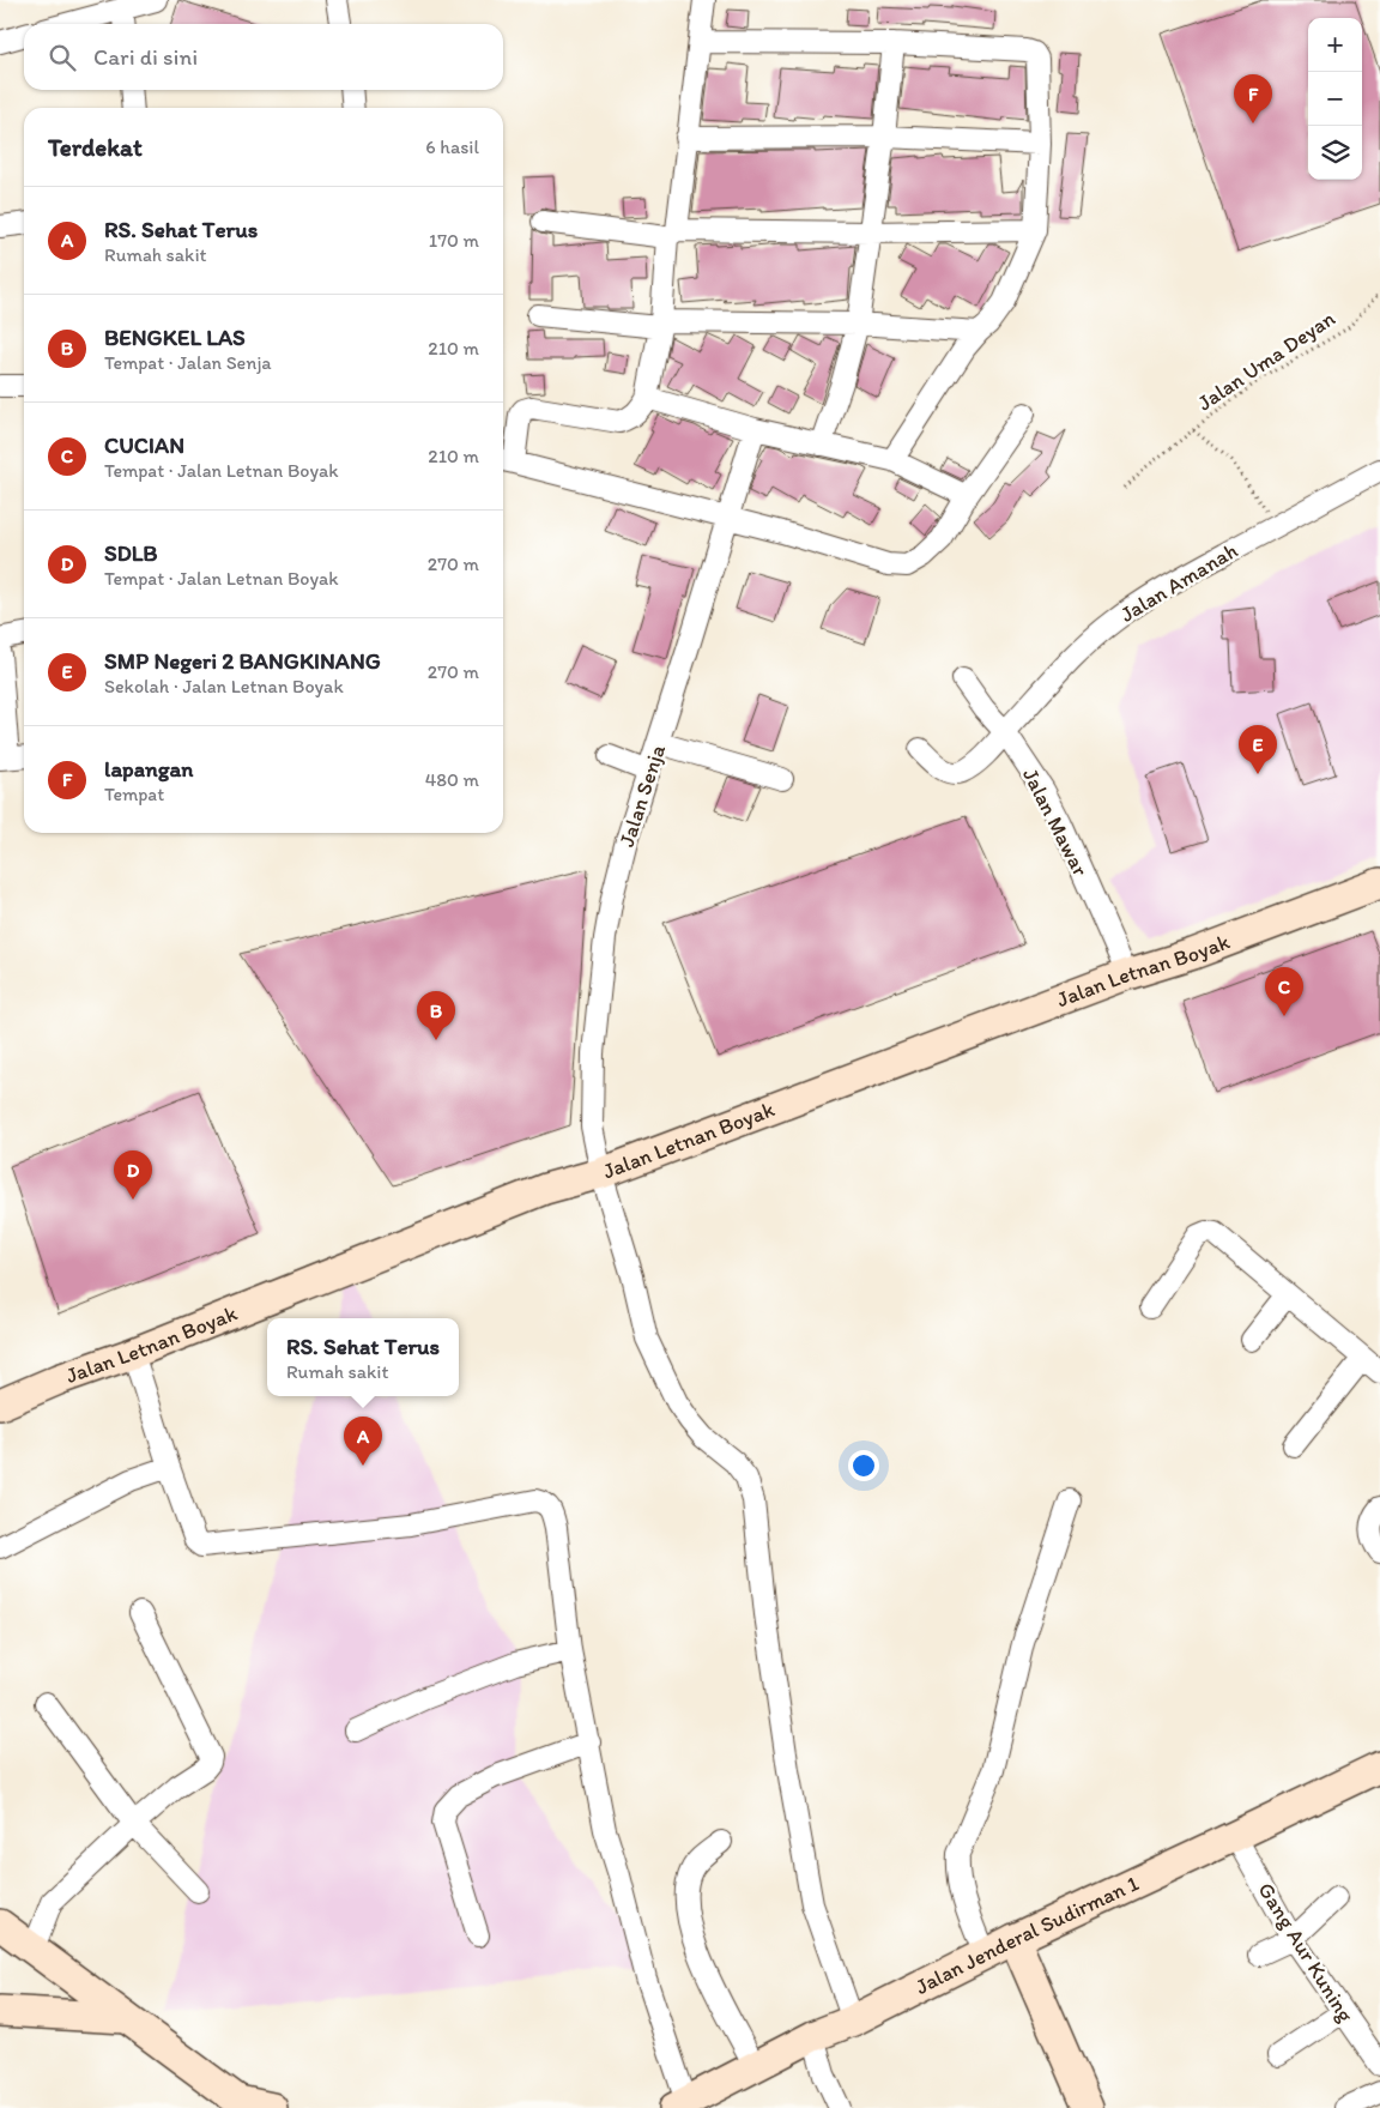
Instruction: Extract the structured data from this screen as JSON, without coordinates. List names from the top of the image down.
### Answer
{
  "streets": {
    "street": [
      "Jalan Amanah",
      "Jalan Senja",
      "Jalan Mawar",
      "Jalan Letnan Boyak",
      "Jalan Jenderal Sudirman 1",
      "Gang Aur Kuning"
    ],
    "path": ["Jalan Uma Deyan"]
  },
  "crossings": [
    ["Jalan Amanah", "Jalan Mawar"],
    ["Jalan Senja", "Jalan Letnan Boyak"],
    ["Jalan Senja", "Jalan Jenderal Sudirman 1"],
    ["Jalan Mawar", "Jalan Letnan Boyak"],
    ["Jalan Jenderal Sudirman 1", "Gang Aur Kuning"]
  ],
  "page": {
    "map_buttons": ["+", "−"],
    "search": "Cari di sini",
    "pins": [
      "F",
      "E",
      "C",
      "B",
      "D",
      "A"
    ],
    "heading": ["Terdekat", "6 hasil"],
    "list": [
      {
        "mark": "A",
        "name": "RS. Sehat Terus",
        "note": "Rumah sakit",
        "value": "170 m"
      },
      {
        "mark": "B",
        "name": "BENGKEL LAS",
        "note": "Tempat · Jalan Senja",
        "value": "210 m"
      },
      {
        "mark": "C",
        "name": "CUCIAN",
        "note": "Tempat · Jalan Letnan Boyak",
        "value": "210 m"
      },
      {
        "mark": "D",
        "name": "SDLB",
        "note": "Tempat · Jalan Letnan Boyak",
        "value": "270 m"
      },
      {
        "mark": "E",
        "name": "SMP Negeri 2 BANGKINANG",
        "note": "Sekolah · Jalan Letnan Boyak",
        "value": "270 m"
      },
      {
        "mark": "F",
        "name": "lapangan",
        "note": "Tempat",
        "value": "480 m"
      }
    ],
    "popup": ["RS. Sehat Terus", "Rumah sakit"]
  }
}
